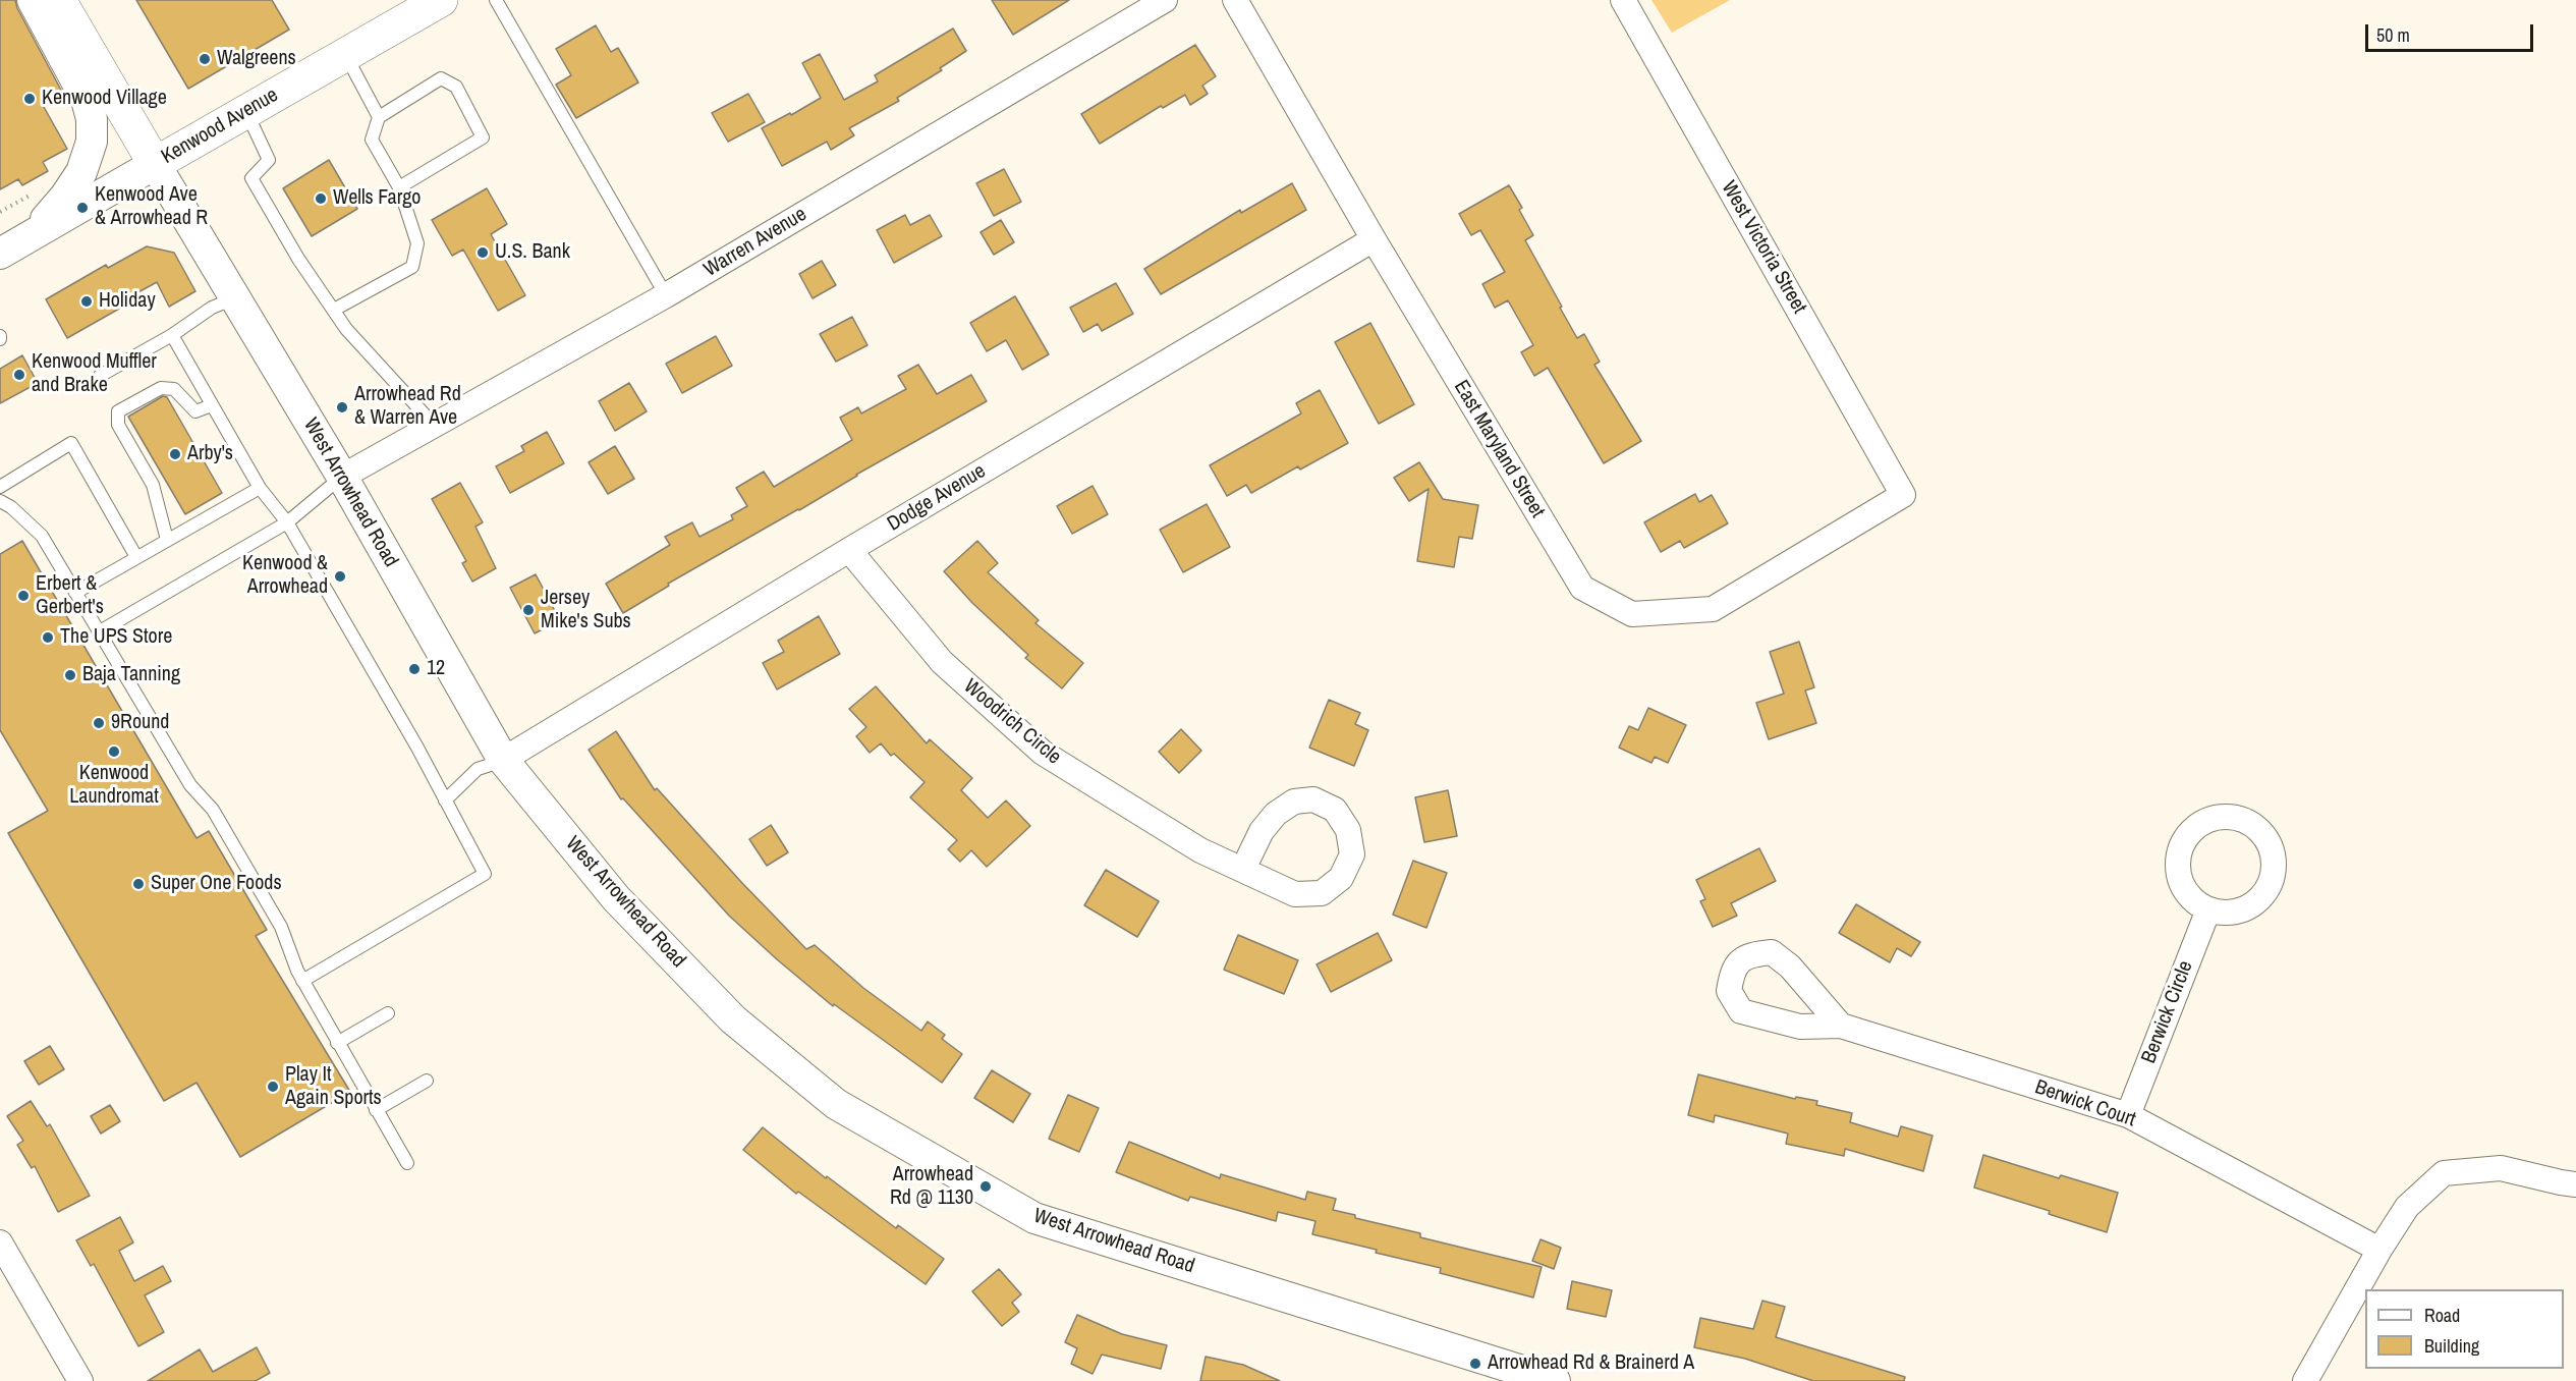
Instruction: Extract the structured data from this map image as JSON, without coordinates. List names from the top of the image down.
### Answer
{
  "streets": {
    "main road": ["Kenwood Avenue", "West Arrowhead Road"],
    "street": [
      "Warren Avenue",
      "West Victoria Street",
      "East Maryland Street",
      "Dodge Avenue",
      "Woodrich Circle",
      "Berwick Circle",
      "Berwick Court"
    ]
  },
  "crossings": [
    ["Kenwood Avenue", "West Arrowhead Road"],
    ["Warren Avenue", "West Arrowhead Road"],
    ["West Victoria Street", "East Maryland Street"],
    ["East Maryland Street", "Dodge Avenue"],
    ["West Arrowhead Road", "Dodge Avenue"],
    ["Dodge Avenue", "Woodrich Circle"],
    ["Berwick Circle", "Berwick Court"]
  ],
  "places": [
    "Walgreens",
    "Kenwood Village",
    "Wells Fargo",
    "Kenwood Ave & Arrowhead R",
    "U.S. Bank",
    "Holiday",
    "Kenwood Muffler and Brake",
    "Arrowhead Rd & Warren Ave",
    "Arby's",
    "Kenwood & Arrowhead",
    "Erbert & Gerbert's",
    "Jersey Mike's Subs",
    "The UPS Store",
    "12",
    "Baja Tanning",
    "9Round",
    "Kenwood Laundromat",
    "Super One Foods",
    "Play It Again Sports",
    "Arrowhead Rd @ 1130",
    "Arrowhead Rd & Brainerd A"
  ],
  "legend": ["Road", "Building"],
  "scale_bar": "50 m"
}
